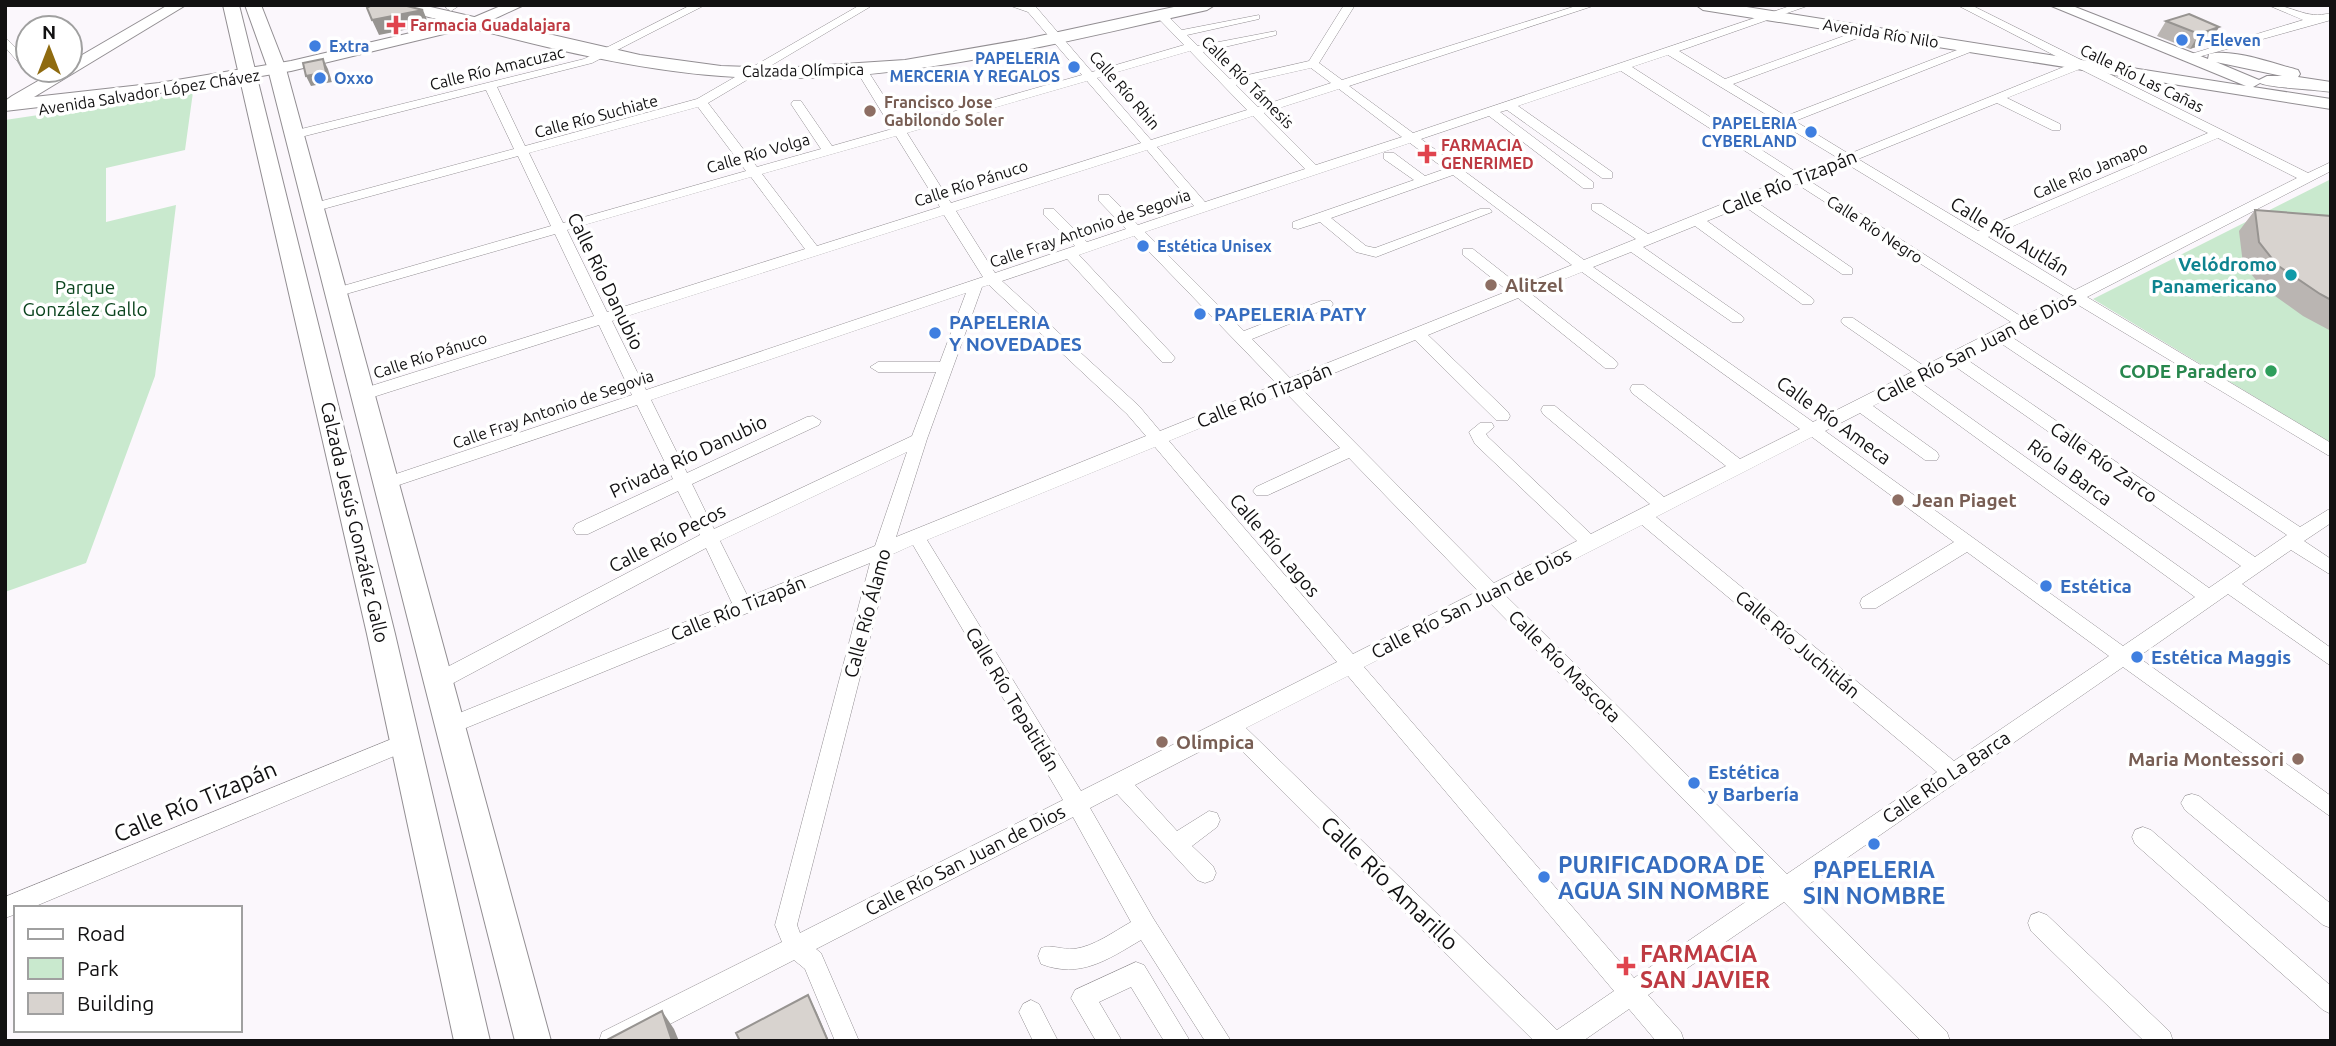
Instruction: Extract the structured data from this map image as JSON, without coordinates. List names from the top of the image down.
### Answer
{
  "streets": {
    "main road": [
      "Avenida Río Nilo",
      "Calzada Olímpica",
      "Avenida Salvador López Chávez",
      "Calzada Jesús González Gallo"
    ],
    "street": [
      "Calle Río Amacuzac",
      "Calle Río Las Cañas",
      "Calle Río Támesis",
      "Calle Río Rhin",
      "Calle Río Suchiate",
      "Calle Río Volga",
      "Calle Río Jamapo",
      "Calle Río Tizapán",
      "Calle Río Pánuco",
      "Calle Fray Antonio de Segovia",
      "Calle Río Negro",
      "Calle Río Autlán",
      "Calle Río Danubio",
      "Calle Río San Juan de Dios",
      "Calle Río Ameca",
      "Privada Río Danubio",
      "Calle Río Zarco",
      "Río la Barca",
      "Calle Río Pecos",
      "Calle Río Lagos",
      "Calle Río Álamo",
      "Calle Río Juchitlán",
      "Calle Río Mascota",
      "Calle Río Tepatitlán",
      "Calle Río La Barca",
      "Calle Río Amarillo"
    ]
  },
  "crossings": [
    ["Avenida Río Nilo", "Calle Río Las Cañas"],
    ["Avenida Río Nilo", "Calle Río Tizapán"],
    ["Avenida Río Nilo", "Calle Fray Antonio de Segovia"],
    ["Calle Río Amacuzac", "Calzada Olímpica"],
    ["Calle Río Amacuzac", "Calle Río Danubio"],
    ["Calle Río Amacuzac", "Calzada Jesús González Gallo"],
    ["Calzada Olímpica", "Calle Río Támesis"],
    ["Calzada Olímpica", "Calle Río Rhin"],
    ["Calzada Olímpica", "Avenida Salvador López Chávez"],
    ["Calzada Olímpica", "Calle Río Suchiate"],
    ["Calzada Olímpica", "Calle Río Lagos"],
    ["Calle Río Las Cañas", "Calle Río Jamapo"],
    ["Calle Río Las Cañas", "Calle Río Tizapán"],
    ["Calle Río Las Cañas", "Calle Río San Juan de Dios"],
    ["Calle Río Támesis", "Calle Río Volga"],
    ["Calle Río Támesis", "Calle Río Pánuco"],
    ["Calle Río Támesis", "Calle Fray Antonio de Segovia"],
    ["Calle Río Rhin", "Calle Río Volga"],
    ["Calle Río Rhin", "Calle Río Pánuco"],
    ["Calle Río Rhin", "Calle Fray Antonio de Segovia"],
    ["Avenida Salvador López Chávez", "Calzada Jesús González Gallo"],
    ["Calle Río Suchiate", "Calle Río Danubio"],
    ["Calle Río Suchiate", "Calzada Jesús González Gallo"],
    ["Calle Río Volga", "Calle Río Danubio"],
    ["Calle Río Volga", "Calzada Jesús González Gallo"],
    ["Calle Río Volga", "Calle Río Lagos"],
    ["Calle Río Jamapo", "Calle Río Autlán"],
    ["Calle Río Tizapán", "Calle Río Negro"],
    ["Calle Río Tizapán", "Calle Río Autlán"],
    ["Calle Río Tizapán", "Calle Río Danubio"],
    ["Calle Río Tizapán", "Calle Río Ameca"],
    ["Calle Río Tizapán", "Calzada Jesús González Gallo"],
    ["Calle Río Tizapán", "Calle Río Lagos"],
    ["Calle Río Tizapán", "Calle Río Álamo"],
    ["Calle Río Tizapán", "Calle Río Mascota"],
    ["Calle Río Tizapán", "Calle Río Tepatitlán"],
    ["Calle Río Pánuco", "Calle Río Danubio"],
    ["Calle Río Pánuco", "Calle Río Ameca"],
    ["Calle Río Pánuco", "Calzada Jesús González Gallo"],
    ["Calle Río Pánuco", "Calle Río Lagos"],
    ["Calle Fray Antonio de Segovia", "Calle Río Negro"],
    ["Calle Fray Antonio de Segovia", "Calle Río Autlán"],
    ["Calle Fray Antonio de Segovia", "Calle Río Danubio"],
    ["Calle Fray Antonio de Segovia", "Calle Río Ameca"],
    ["Calle Fray Antonio de Segovia", "Calzada Jesús González Gallo"],
    ["Calle Fray Antonio de Segovia", "Calle Río Lagos"],
    ["Calle Fray Antonio de Segovia", "Calle Río Álamo"],
    ["Calle Fray Antonio de Segovia", "Calle Río Mascota"],
    ["Calle Río Negro", "Calle Río San Juan de Dios"],
    ["Calle Río Autlán", "Calle Río San Juan de Dios"],
    ["Calle Río Danubio", "Privada Río Danubio"],
    ["Calle Río Danubio", "Calle Río Pecos"],
    ["Calle Río San Juan de Dios", "Calle Río Ameca"],
    ["Calle Río San Juan de Dios", "Calle Río Zarco"],
    ["Calle Río San Juan de Dios", "Río la Barca"],
    ["Calle Río San Juan de Dios", "Calle Río Lagos"],
    ["Calle Río San Juan de Dios", "Calle Río Álamo"],
    ["Calle Río San Juan de Dios", "Calle Río Juchitlán"],
    ["Calle Río San Juan de Dios", "Calle Río Mascota"],
    ["Calle Río San Juan de Dios", "Calle Río Tepatitlán"],
    ["Calle Río San Juan de Dios", "Calle Río Amarillo"],
    ["Calle Río Ameca", "Calle Río La Barca"],
    ["Calle Río Zarco", "Calle Río La Barca"],
    ["Río la Barca", "Calle Río La Barca"],
    ["Calzada Jesús González Gallo", "Calle Río Pecos"],
    ["Calle Río Pecos", "Calle Río Álamo"],
    ["Calle Río Lagos", "Calle Río Álamo"],
    ["Calle Río Lagos", "Calle Río La Barca"],
    ["Calle Río Juchitlán", "Calle Río La Barca"],
    ["Calle Río Mascota", "Calle Río La Barca"]
  ],
  "parks": ["Parque González Gallo"],
  "places": {
    "health": ["Farmacia Guadalajara", "FARMACIA GENERIMED", "FARMACIA SAN JAVIER"],
    "other": [
      "7-Eleven",
      "Extra",
      "PAPELERIA MERCERIA Y REGALOS",
      "Oxxo",
      "Francisco Jose Gabilondo Soler",
      "PAPELERIA CYBERLAND",
      "Estética Unisex",
      "Velódromo Panamericano",
      "Alitzel",
      "PAPELERIA PATY",
      "PAPELERIA Y NOVEDADES",
      "CODE Paradero",
      "Jean Piaget",
      "Estética",
      "Estética Maggis",
      "Olimpica",
      "Maria Montessori",
      "Estética y Barbería",
      "PAPELERIA SIN NOMBRE",
      "PURIFICADORA DE AGUA SIN NOMBRE"
    ]
  },
  "legend": ["Road", "Park", "Building"],
  "north": "top"
}
